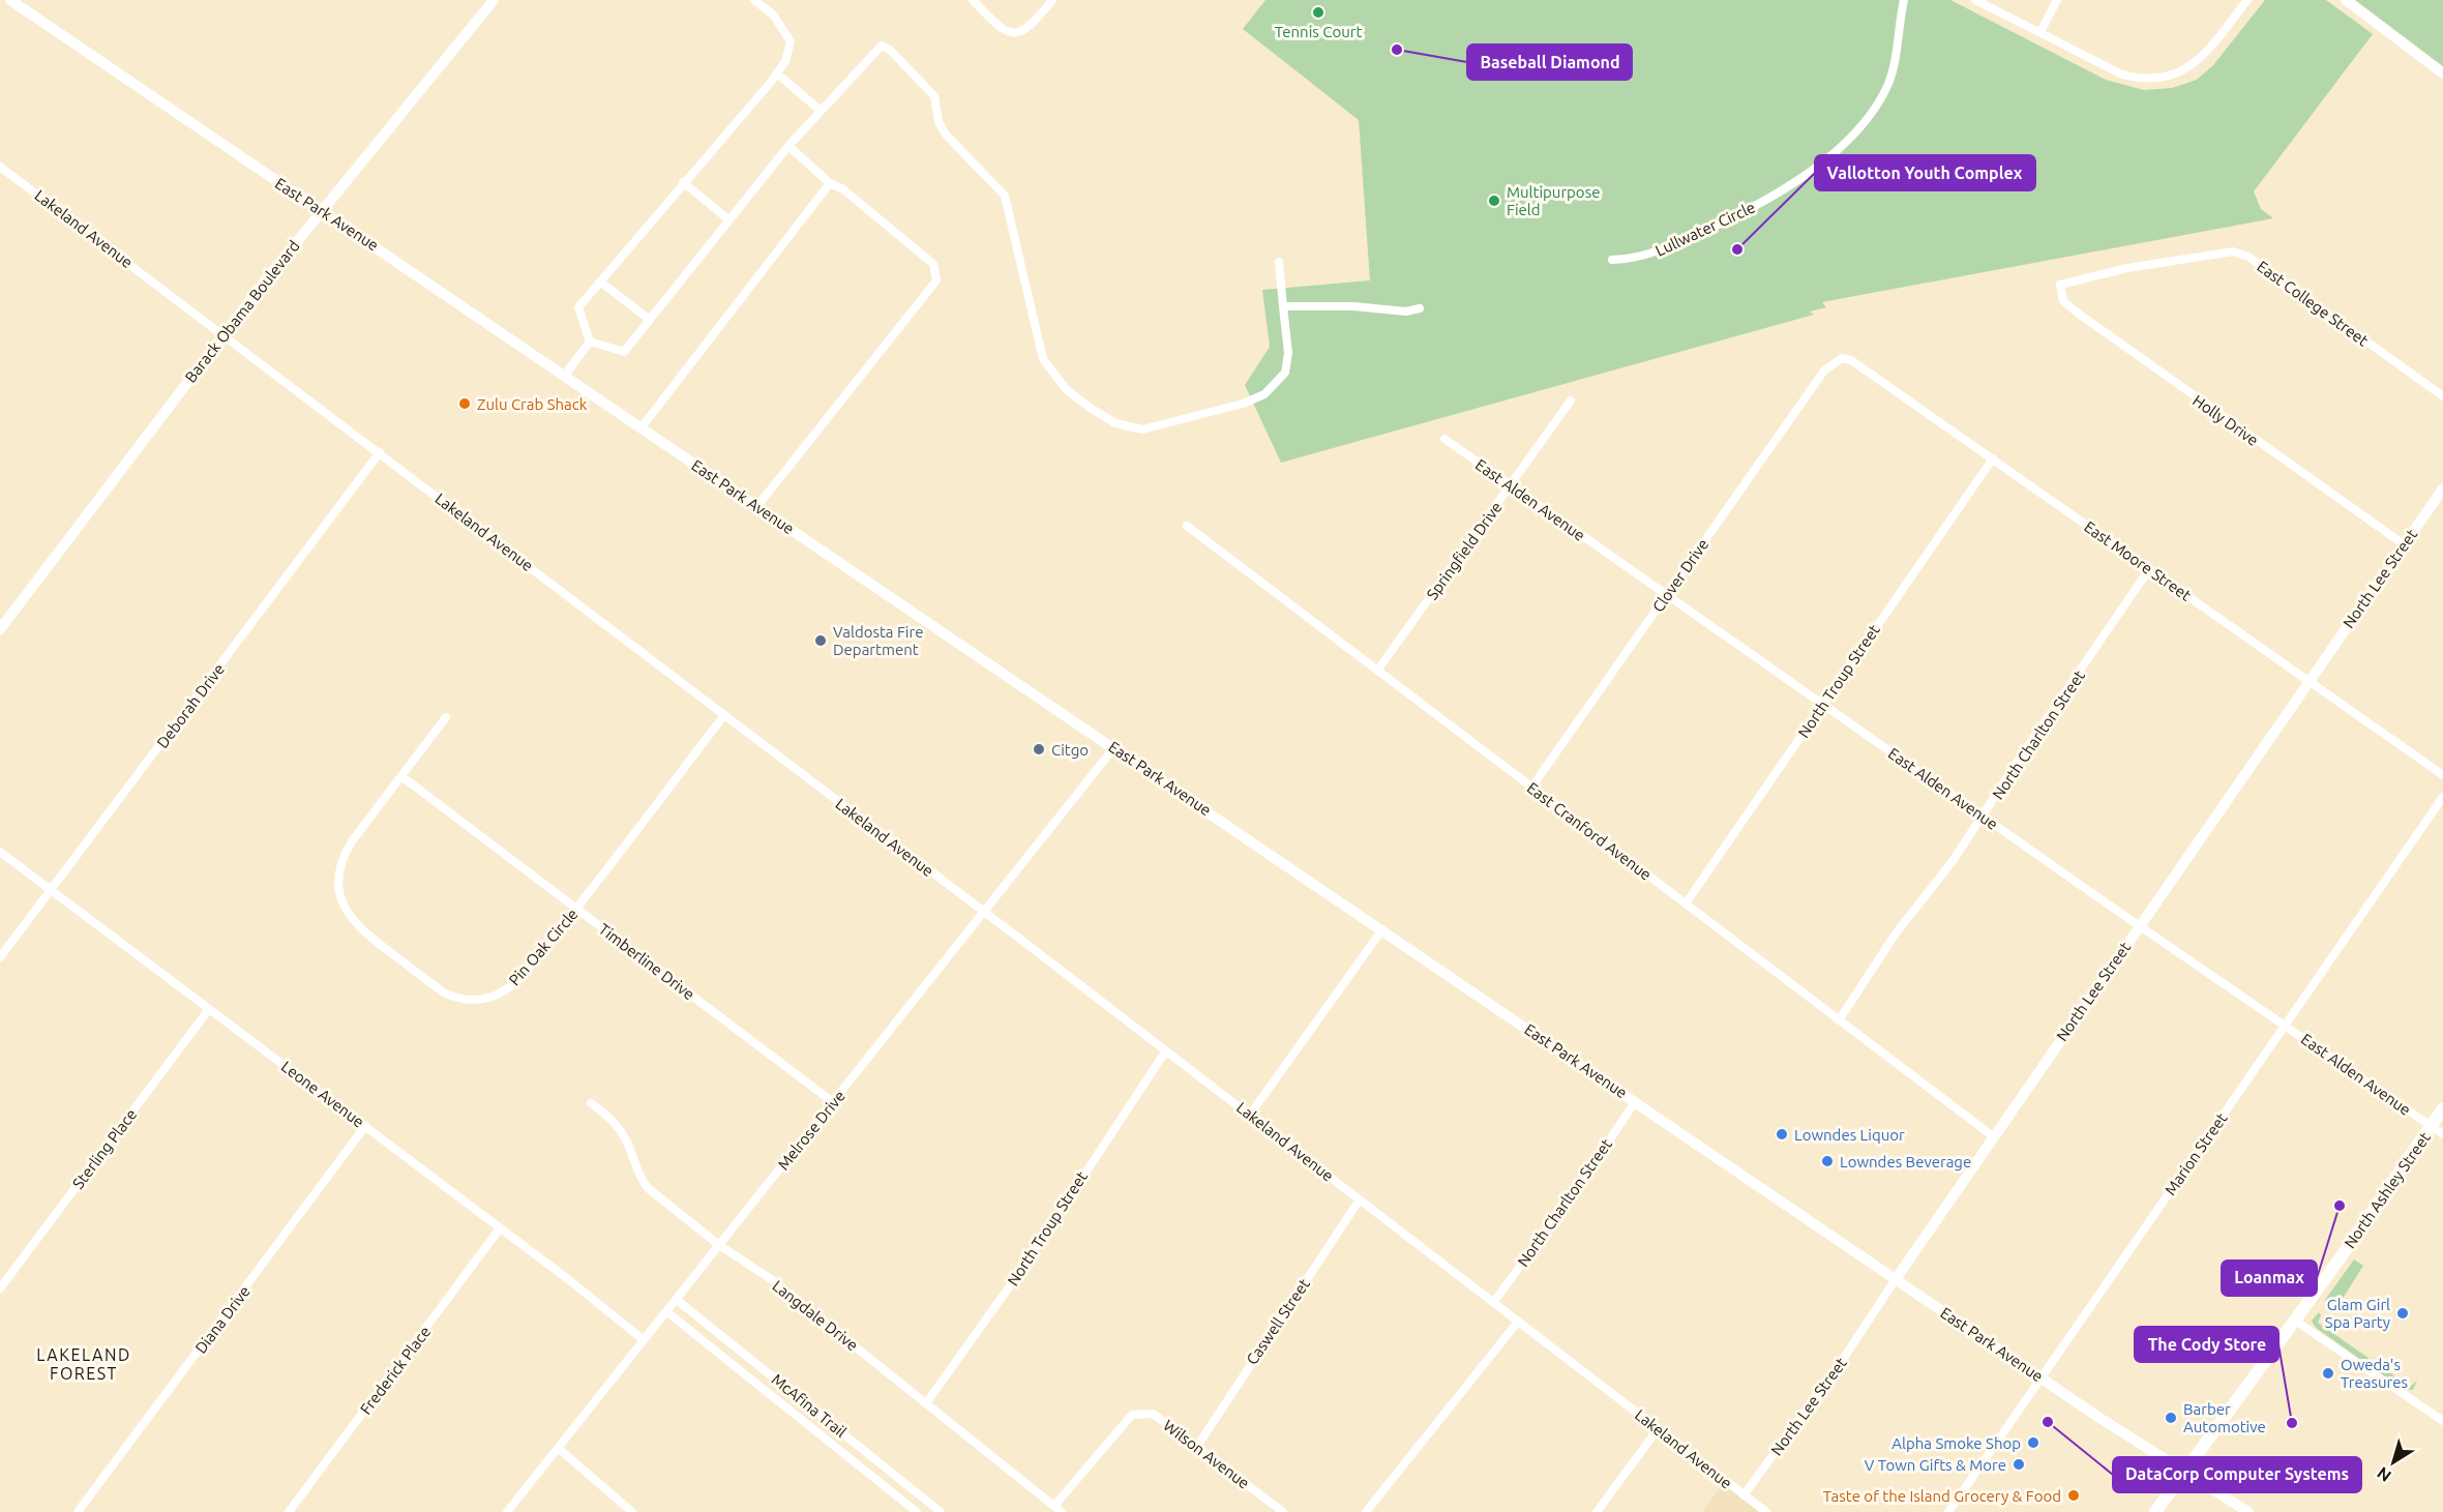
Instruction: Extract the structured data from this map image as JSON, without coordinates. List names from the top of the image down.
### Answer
{
  "streets": {
    "main road": [
      "East Park Avenue",
      "Barack Obama Boulevard",
      "North Lee Street",
      "North Ashley Street"
    ],
    "street": [
      "Lakeland Avenue",
      "Lullwater Circle",
      "East College Street",
      "Holly Drive",
      "East Alden Avenue",
      "Springfield Drive",
      "East Moore Street",
      "Clover Drive",
      "North Troup Street",
      "Deborah Drive",
      "North Charlton Street",
      "East Cranford Avenue",
      "Pin Oak Circle",
      "Timberline Drive",
      "Leone Avenue",
      "Melrose Drive",
      "Sterling Place",
      "Marion Street",
      "Langdale Drive",
      "Diana Drive",
      "Caswell Street",
      "Frederick Place",
      "McAfina Trail",
      "Wilson Avenue"
    ]
  },
  "crossings": [
    ["East Park Avenue", "Barack Obama Boulevard"],
    ["East Park Avenue", "North Lee Street"],
    ["East Park Avenue", "North Charlton Street"],
    ["East Park Avenue", "Melrose Drive"],
    ["East Park Avenue", "Marion Street"],
    ["East Park Avenue", "North Ashley Street"],
    ["Lakeland Avenue", "Barack Obama Boulevard"],
    ["Lakeland Avenue", "North Lee Street"],
    ["Lakeland Avenue", "North Troup Street"],
    ["Lakeland Avenue", "Deborah Drive"],
    ["Lakeland Avenue", "North Charlton Street"],
    ["Lakeland Avenue", "Pin Oak Circle"],
    ["Lakeland Avenue", "Melrose Drive"],
    ["Lakeland Avenue", "Caswell Street"],
    ["East College Street", "Holly Drive"],
    ["Holly Drive", "North Lee Street"],
    ["East Alden Avenue", "Springfield Drive"],
    ["East Alden Avenue", "Clover Drive"],
    ["East Alden Avenue", "North Lee Street"],
    ["East Alden Avenue", "North Troup Street"],
    ["East Alden Avenue", "North Charlton Street"],
    ["East Alden Avenue", "Marion Street"],
    ["East Alden Avenue", "North Ashley Street"],
    ["Springfield Drive", "East Cranford Avenue"],
    ["East Moore Street", "Clover Drive"],
    ["East Moore Street", "North Lee Street"],
    ["East Moore Street", "North Troup Street"],
    ["East Moore Street", "North Charlton Street"],
    ["Clover Drive", "East Cranford Avenue"],
    ["North Lee Street", "East Cranford Avenue"],
    ["North Troup Street", "East Cranford Avenue"],
    ["North Troup Street", "Langdale Drive"],
    ["Deborah Drive", "Leone Avenue"],
    ["North Charlton Street", "East Cranford Avenue"],
    ["Pin Oak Circle", "Timberline Drive"],
    ["Timberline Drive", "Melrose Drive"],
    ["Leone Avenue", "Melrose Drive"],
    ["Leone Avenue", "Sterling Place"],
    ["Leone Avenue", "Diana Drive"],
    ["Leone Avenue", "Frederick Place"],
    ["Melrose Drive", "Langdale Drive"],
    ["Melrose Drive", "McAfina Trail"],
    ["Langdale Drive", "Wilson Avenue"],
    ["Caswell Street", "Wilson Avenue"]
  ],
  "districts": ["LAKELAND FOREST"],
  "places": [
    "Tennis Court",
    "Baseball Diamond",
    "Multipurpose Field",
    "Vallotton Youth Complex",
    "Zulu Crab Shack",
    "Valdosta Fire Department",
    "Citgo",
    "Lowndes Liquor",
    "Lowndes Beverage",
    "Loanmax",
    "Glam Girl Spa Party",
    "Oweda's Treasures",
    "Barber Automotive",
    "DataCorp Computer Systems",
    "The Cody Store",
    "Alpha Smoke Shop",
    "V Town Gifts & More",
    "Taste of the Island Grocery & Food"
  ],
  "north": "bottom left"
}
